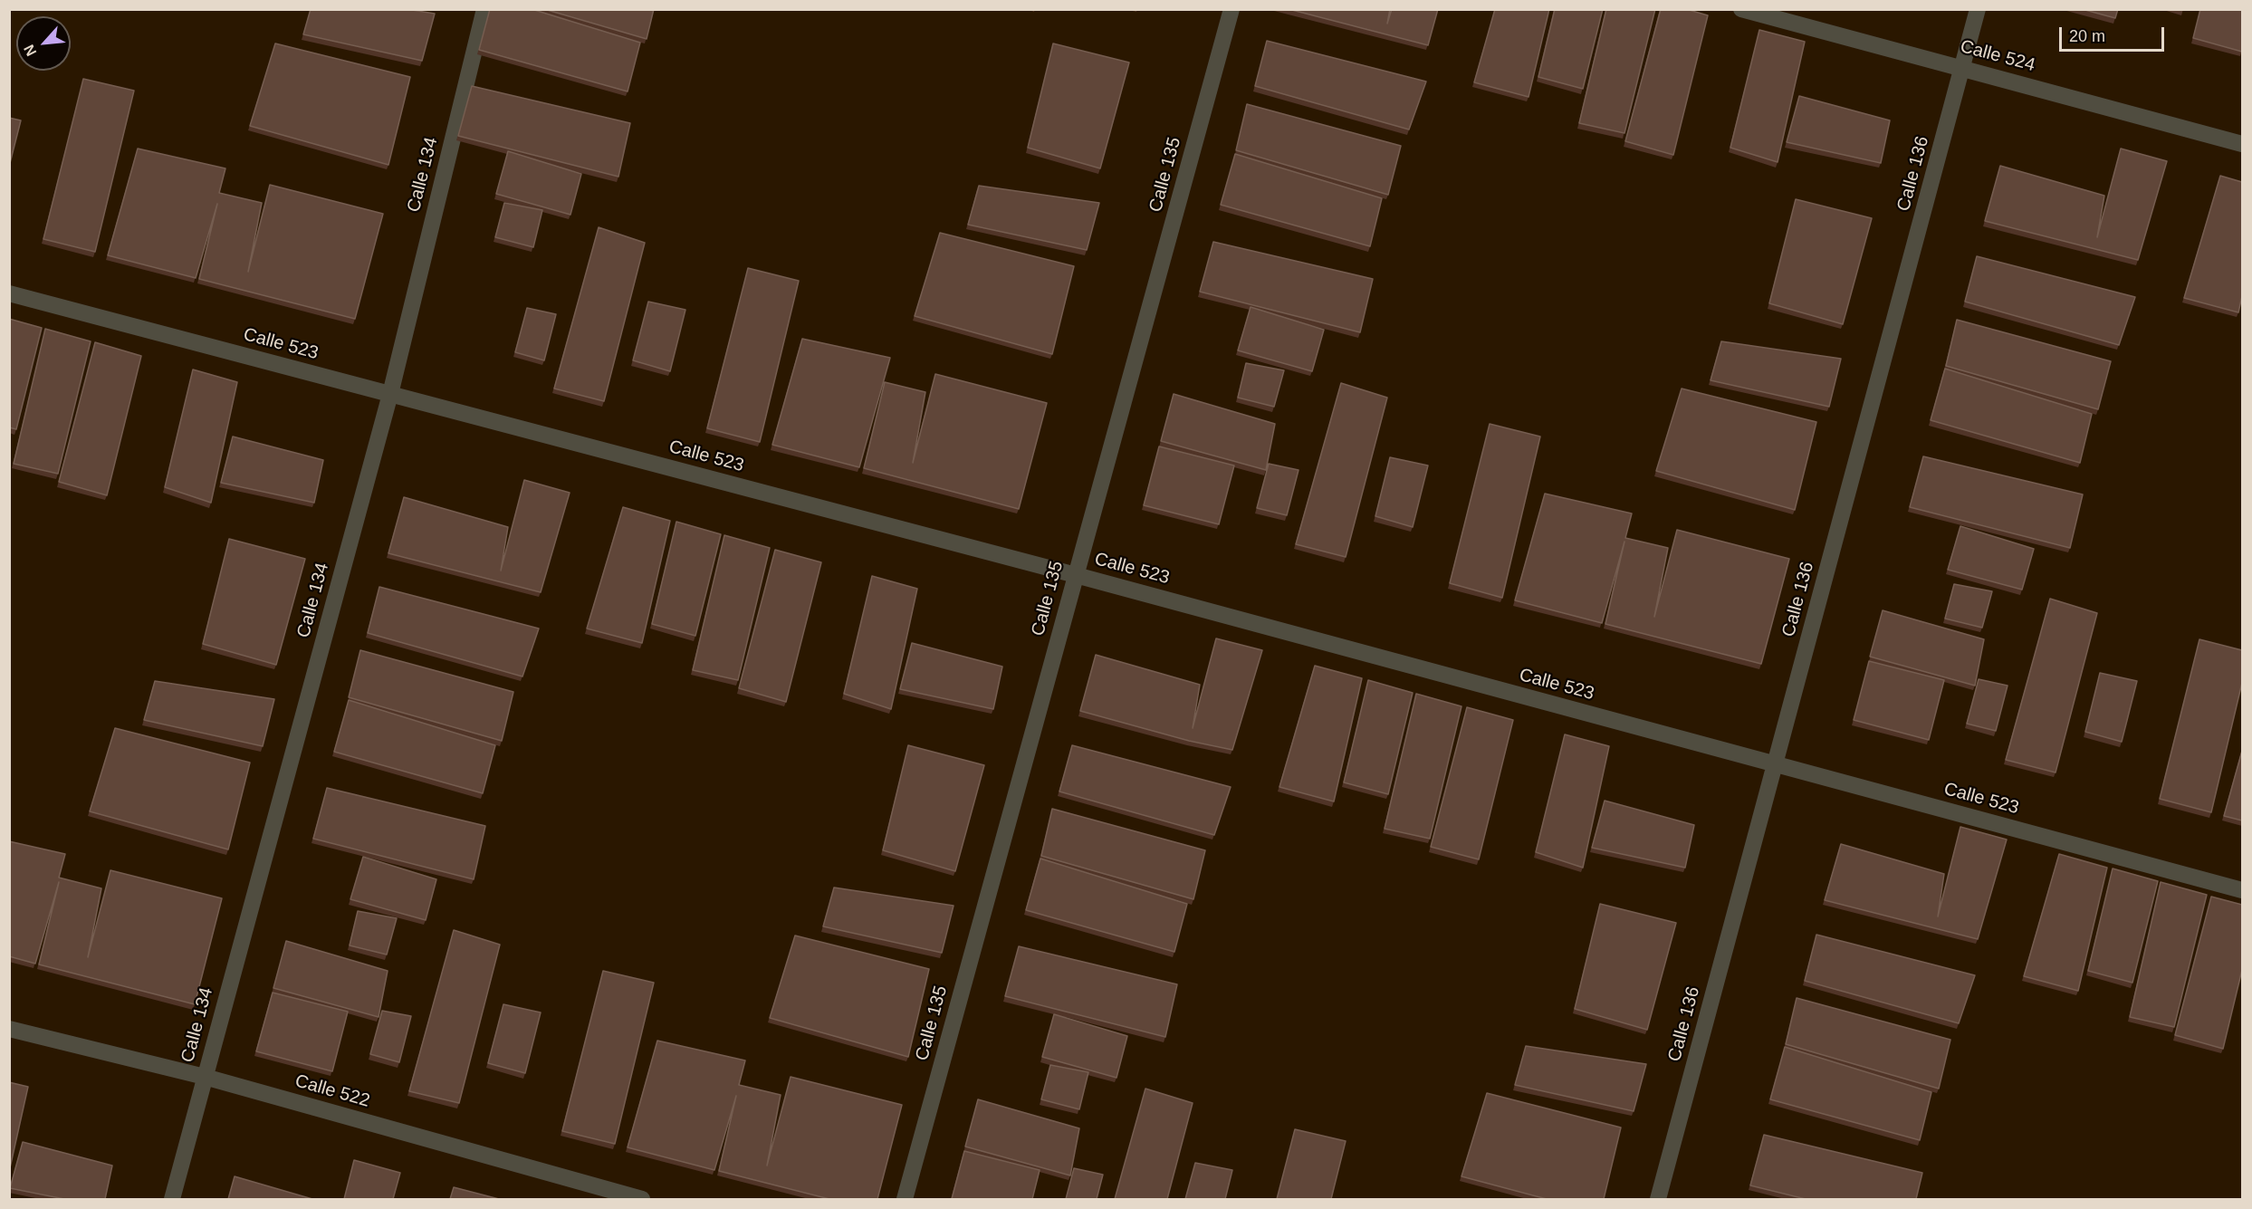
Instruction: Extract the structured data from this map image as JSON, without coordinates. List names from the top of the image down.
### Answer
{
  "streets": {
    "street": [
      "Calle 524",
      "Calle 136",
      "Calle 134",
      "Calle 135",
      "Calle 523",
      "Calle 522"
    ]
  },
  "crossings": [
    ["Calle 524", "Calle 136"],
    ["Calle 136", "Calle 523"],
    ["Calle 134", "Calle 523"],
    ["Calle 134", "Calle 522"],
    ["Calle 135", "Calle 523"]
  ],
  "scale_bar": "20 m",
  "north": "bottom left"
}
